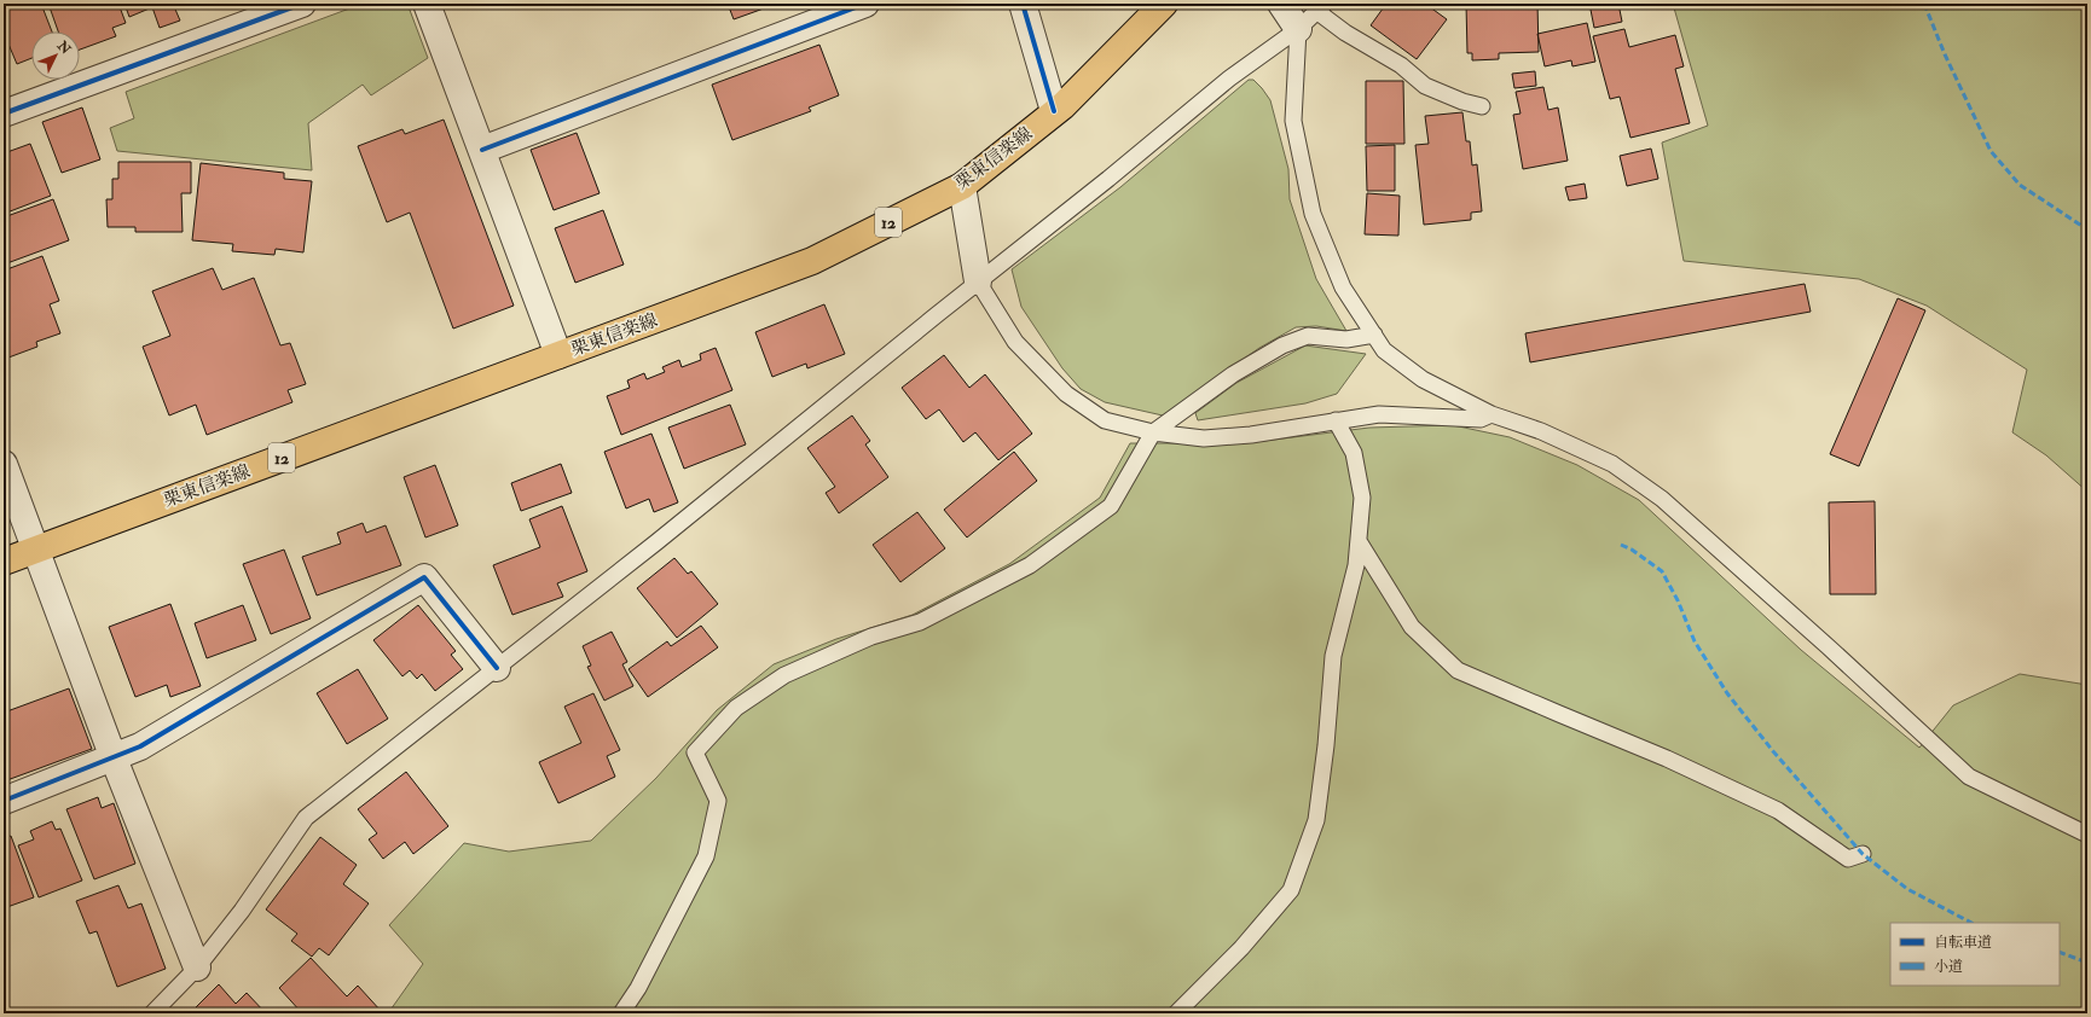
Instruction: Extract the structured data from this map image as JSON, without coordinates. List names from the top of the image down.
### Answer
{
  "streets": {
    "main road": ["栗東信楽線", "12"]
  },
  "legend": ["自転車道", "小道"],
  "north": "top right"
}
